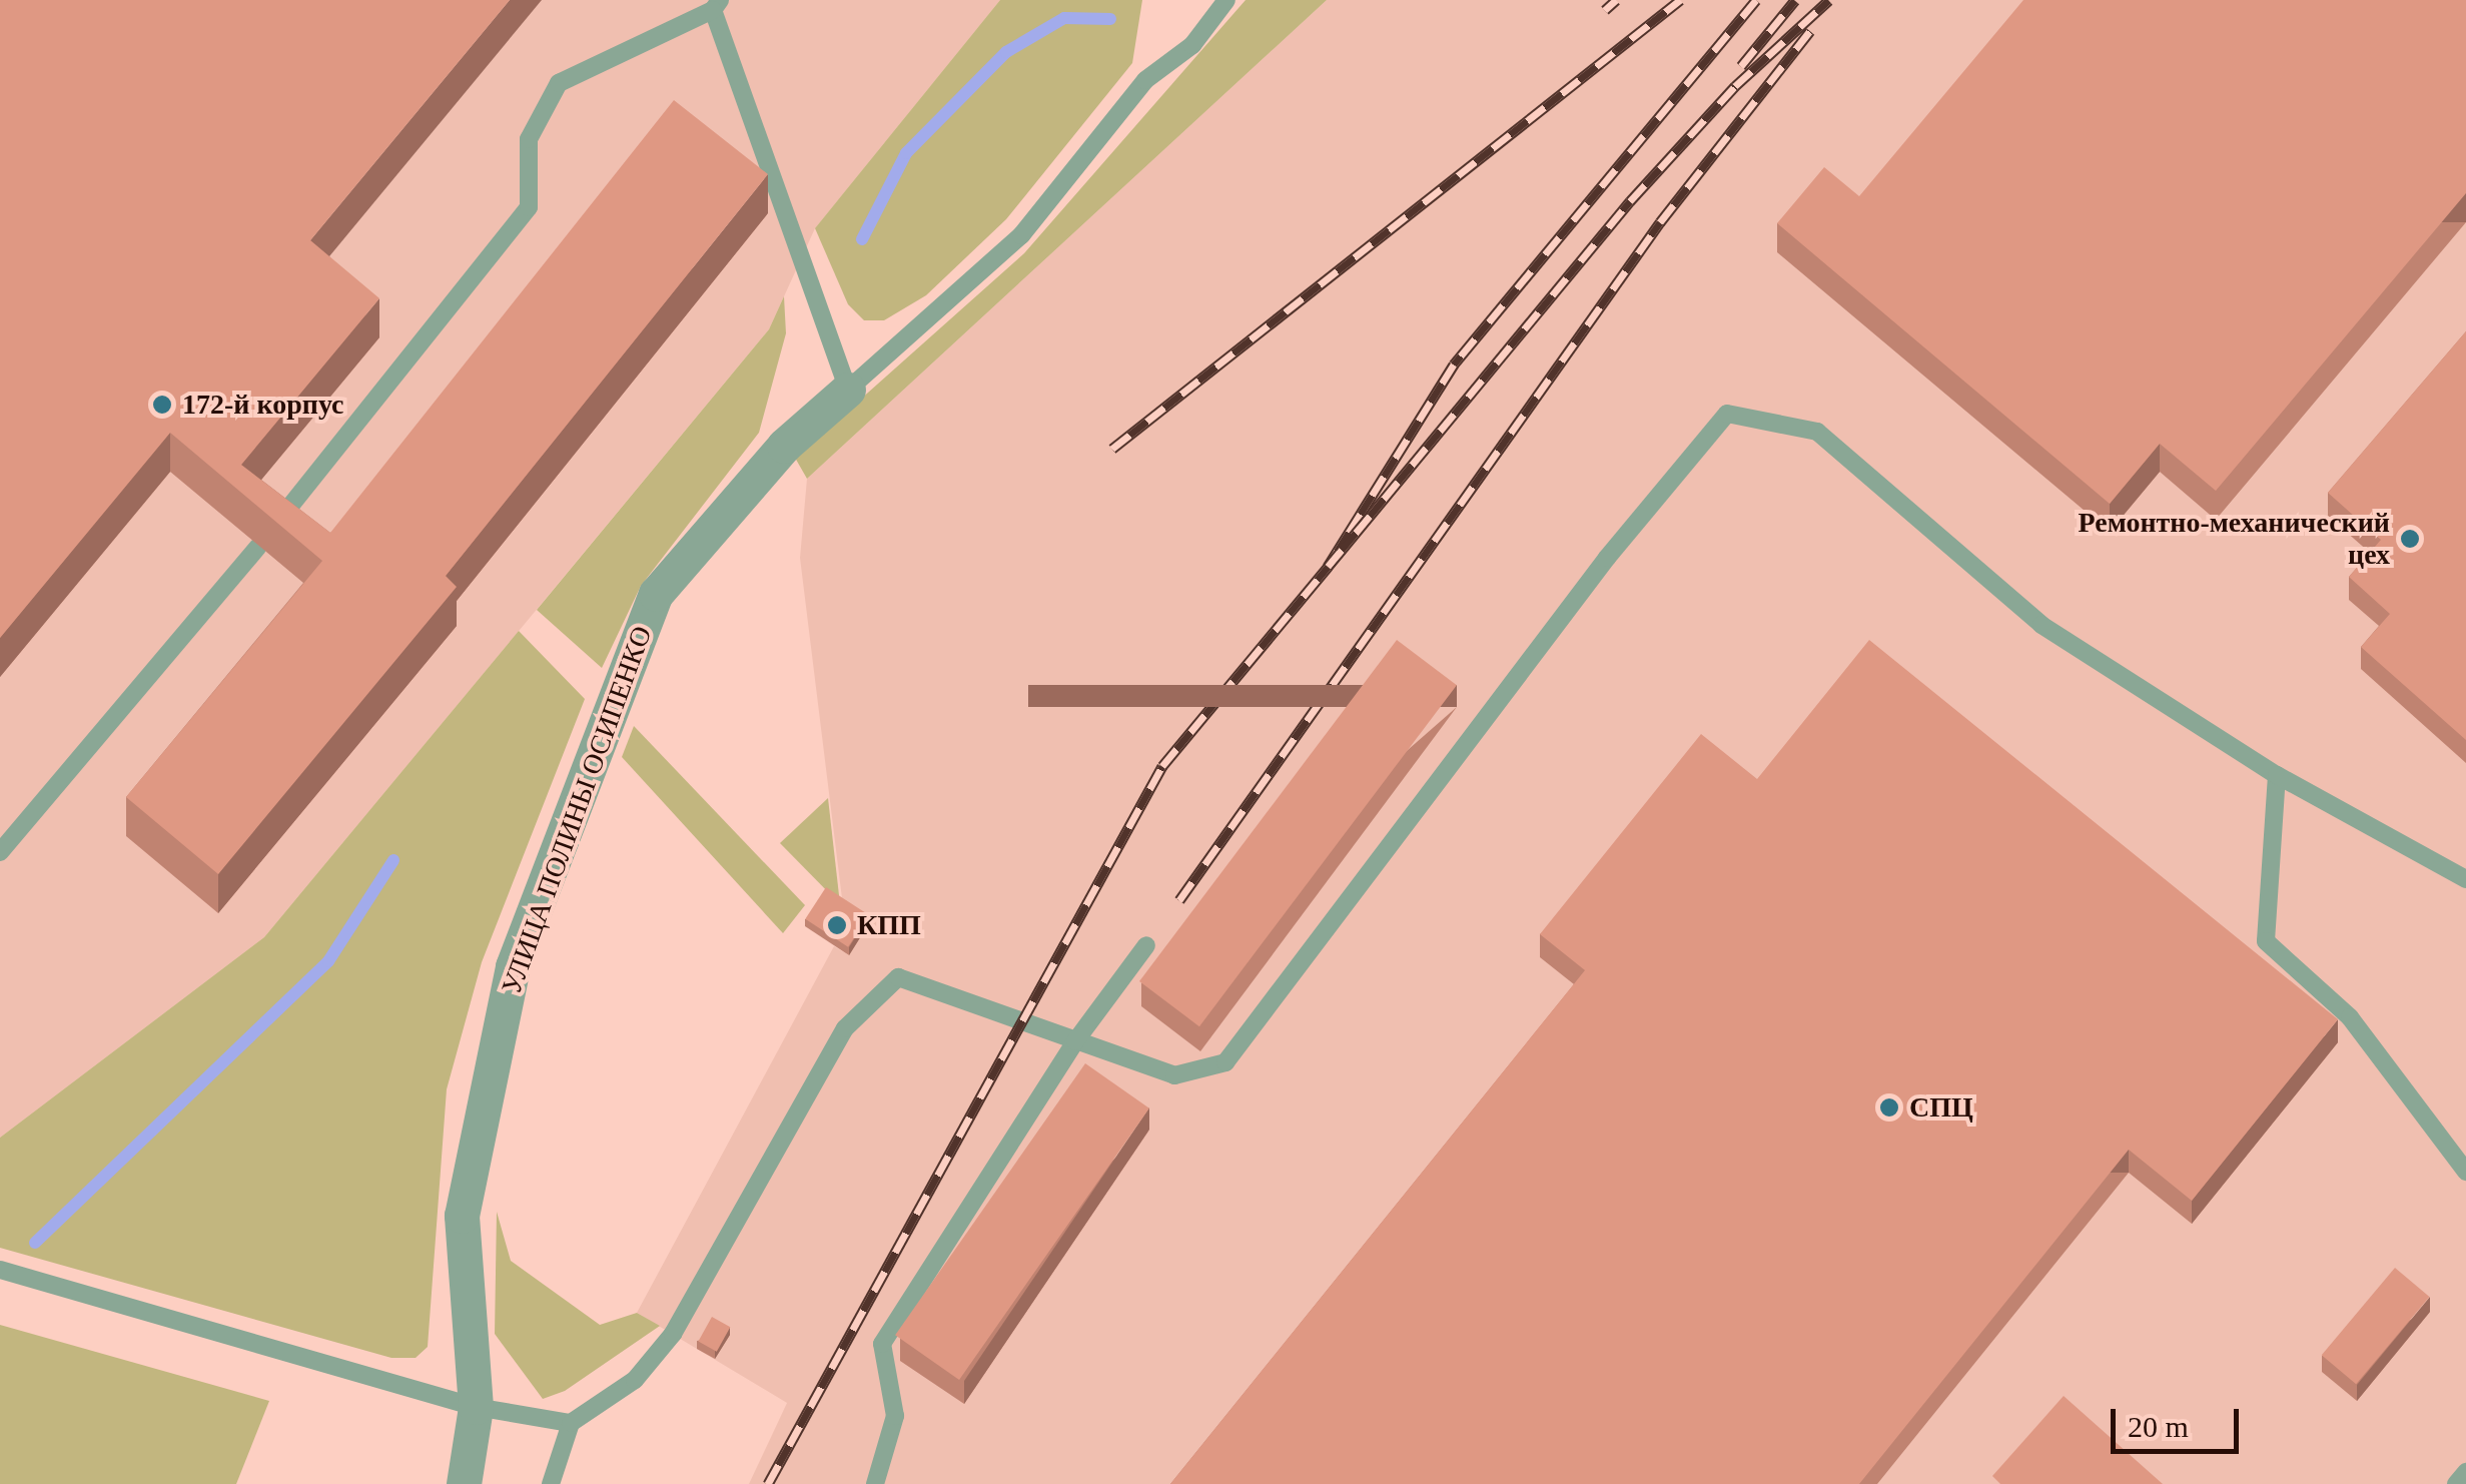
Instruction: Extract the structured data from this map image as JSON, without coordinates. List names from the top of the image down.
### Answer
{
  "streets": {
    "street": ["УЛИЦА ПОЛИНЫ ОСИПЕНКО"]
  },
  "places": [
    "172-й корпус",
    "Ремонтно-механический цех",
    "КПП",
    "СПЦ"
  ],
  "scale_bar": "20 m"
}
